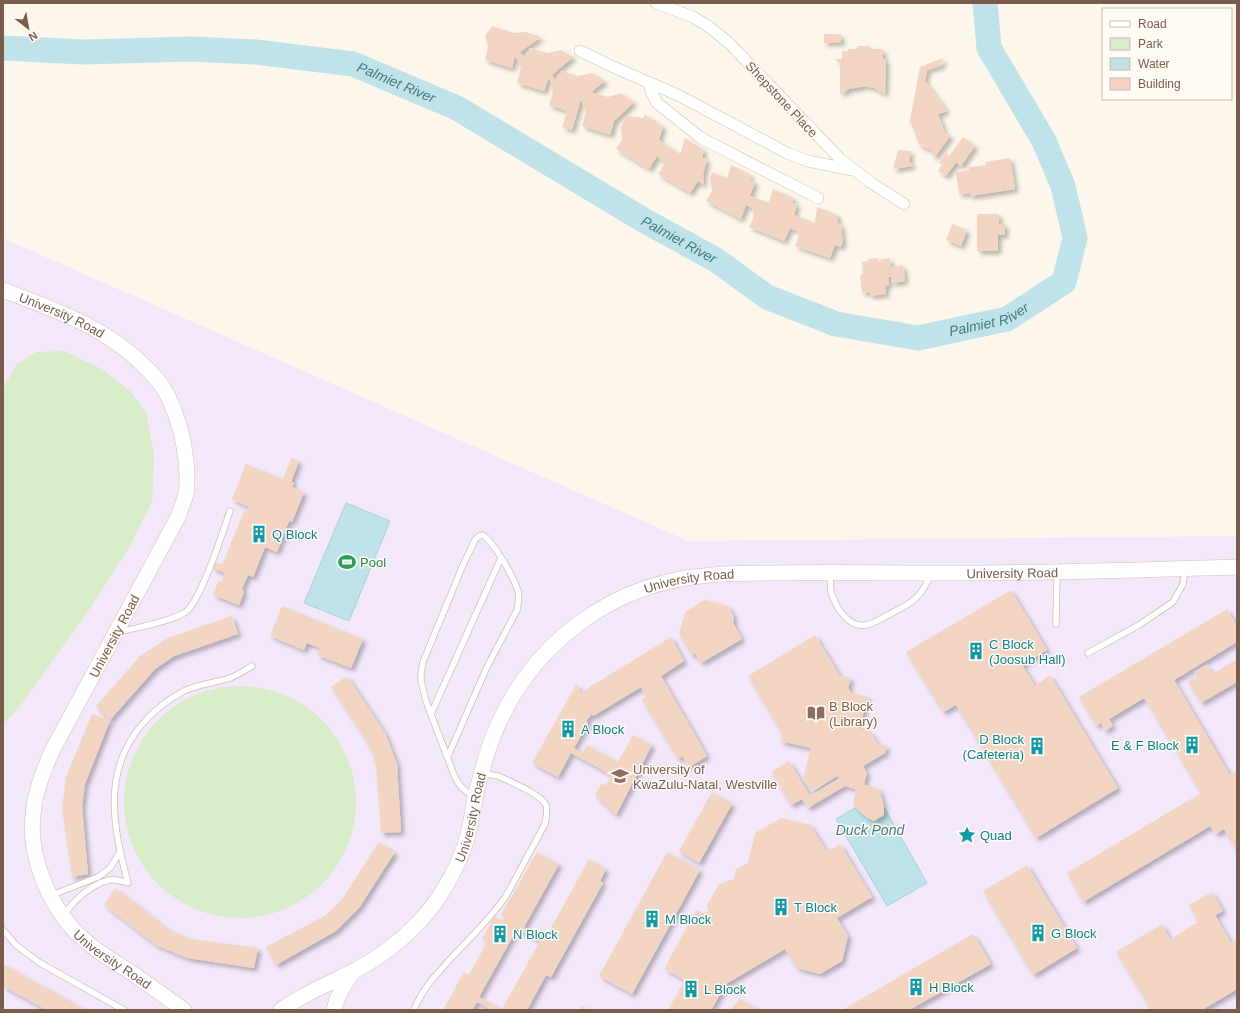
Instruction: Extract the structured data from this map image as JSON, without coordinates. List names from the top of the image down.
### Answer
{
  "streets": {
    "street": ["Shepstone Place", "University Road"]
  },
  "water": ["Palmiet River", "Duck Pond"],
  "places": {
    "building": [
      "Q Block",
      "C Block (Joosub Hall)",
      "A Block",
      "E & F Block",
      "D Block (Cafeteria)",
      "T Block",
      "M Block",
      "G Block",
      "N Block",
      "H Block",
      "L Block"
    ],
    "sports": ["Pool"],
    "library": ["B Block (Library)"],
    "school or university": ["University of KwaZulu-Natal, Westville"],
    "place": ["Quad"]
  },
  "legend": [
    "Road",
    "Park",
    "Water",
    "Building"
  ],
  "north": "bottom right"
}
